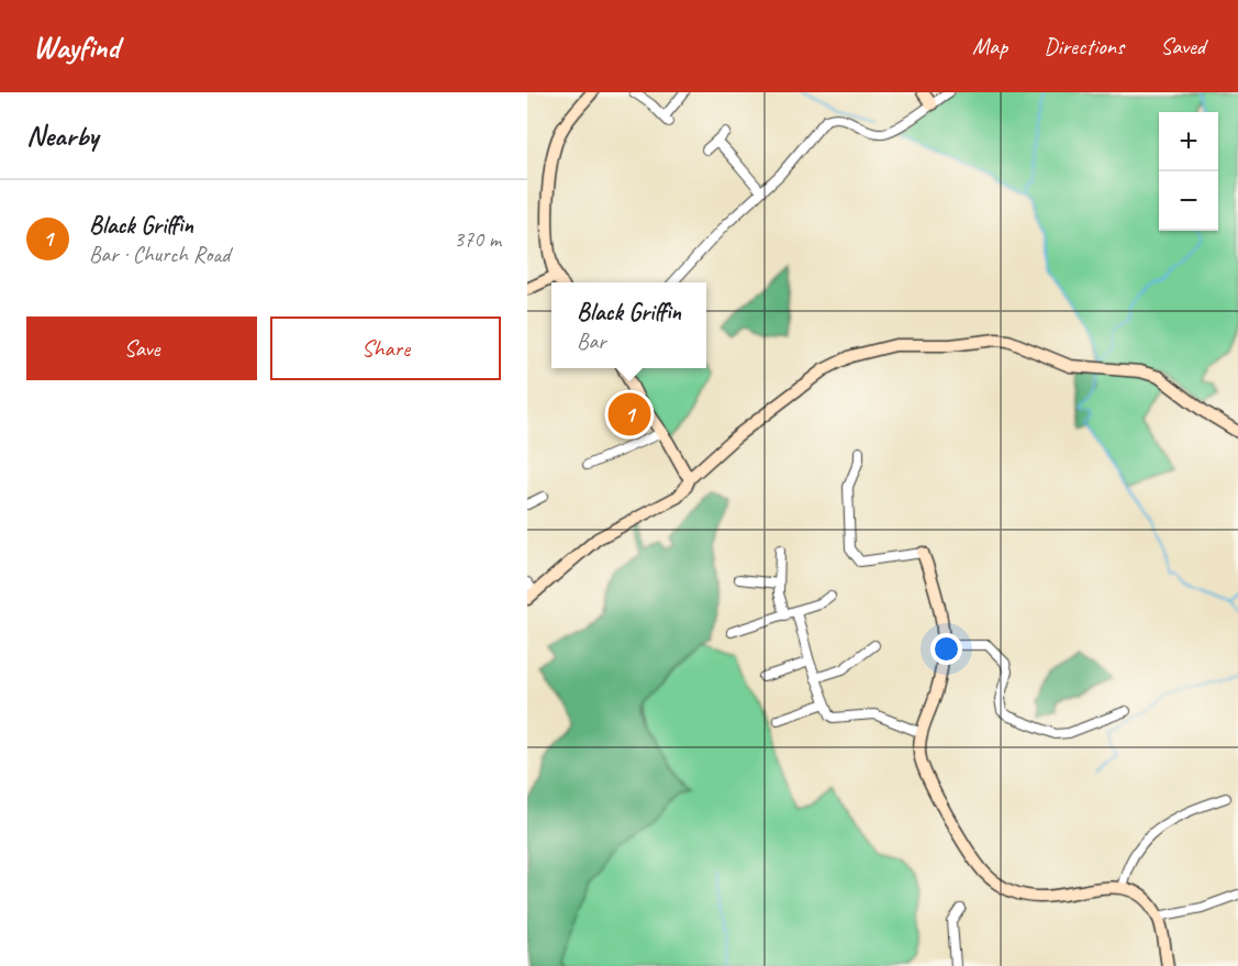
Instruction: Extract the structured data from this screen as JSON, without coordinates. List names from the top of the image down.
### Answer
{
  "page": {
    "header": "Wayfind",
    "nav": ["Map", "Directions", "Saved"],
    "heading": "Nearby",
    "map_buttons": ["+", "−"],
    "list": [
      {
        "mark": "1",
        "name": "Black Griffin",
        "note": "Bar · Church Road",
        "value": "370 m"
      }
    ],
    "popup": ["Black Griffin", "Bar"],
    "buttons": ["Save", "Share"],
    "pins": "1"
  }
}
